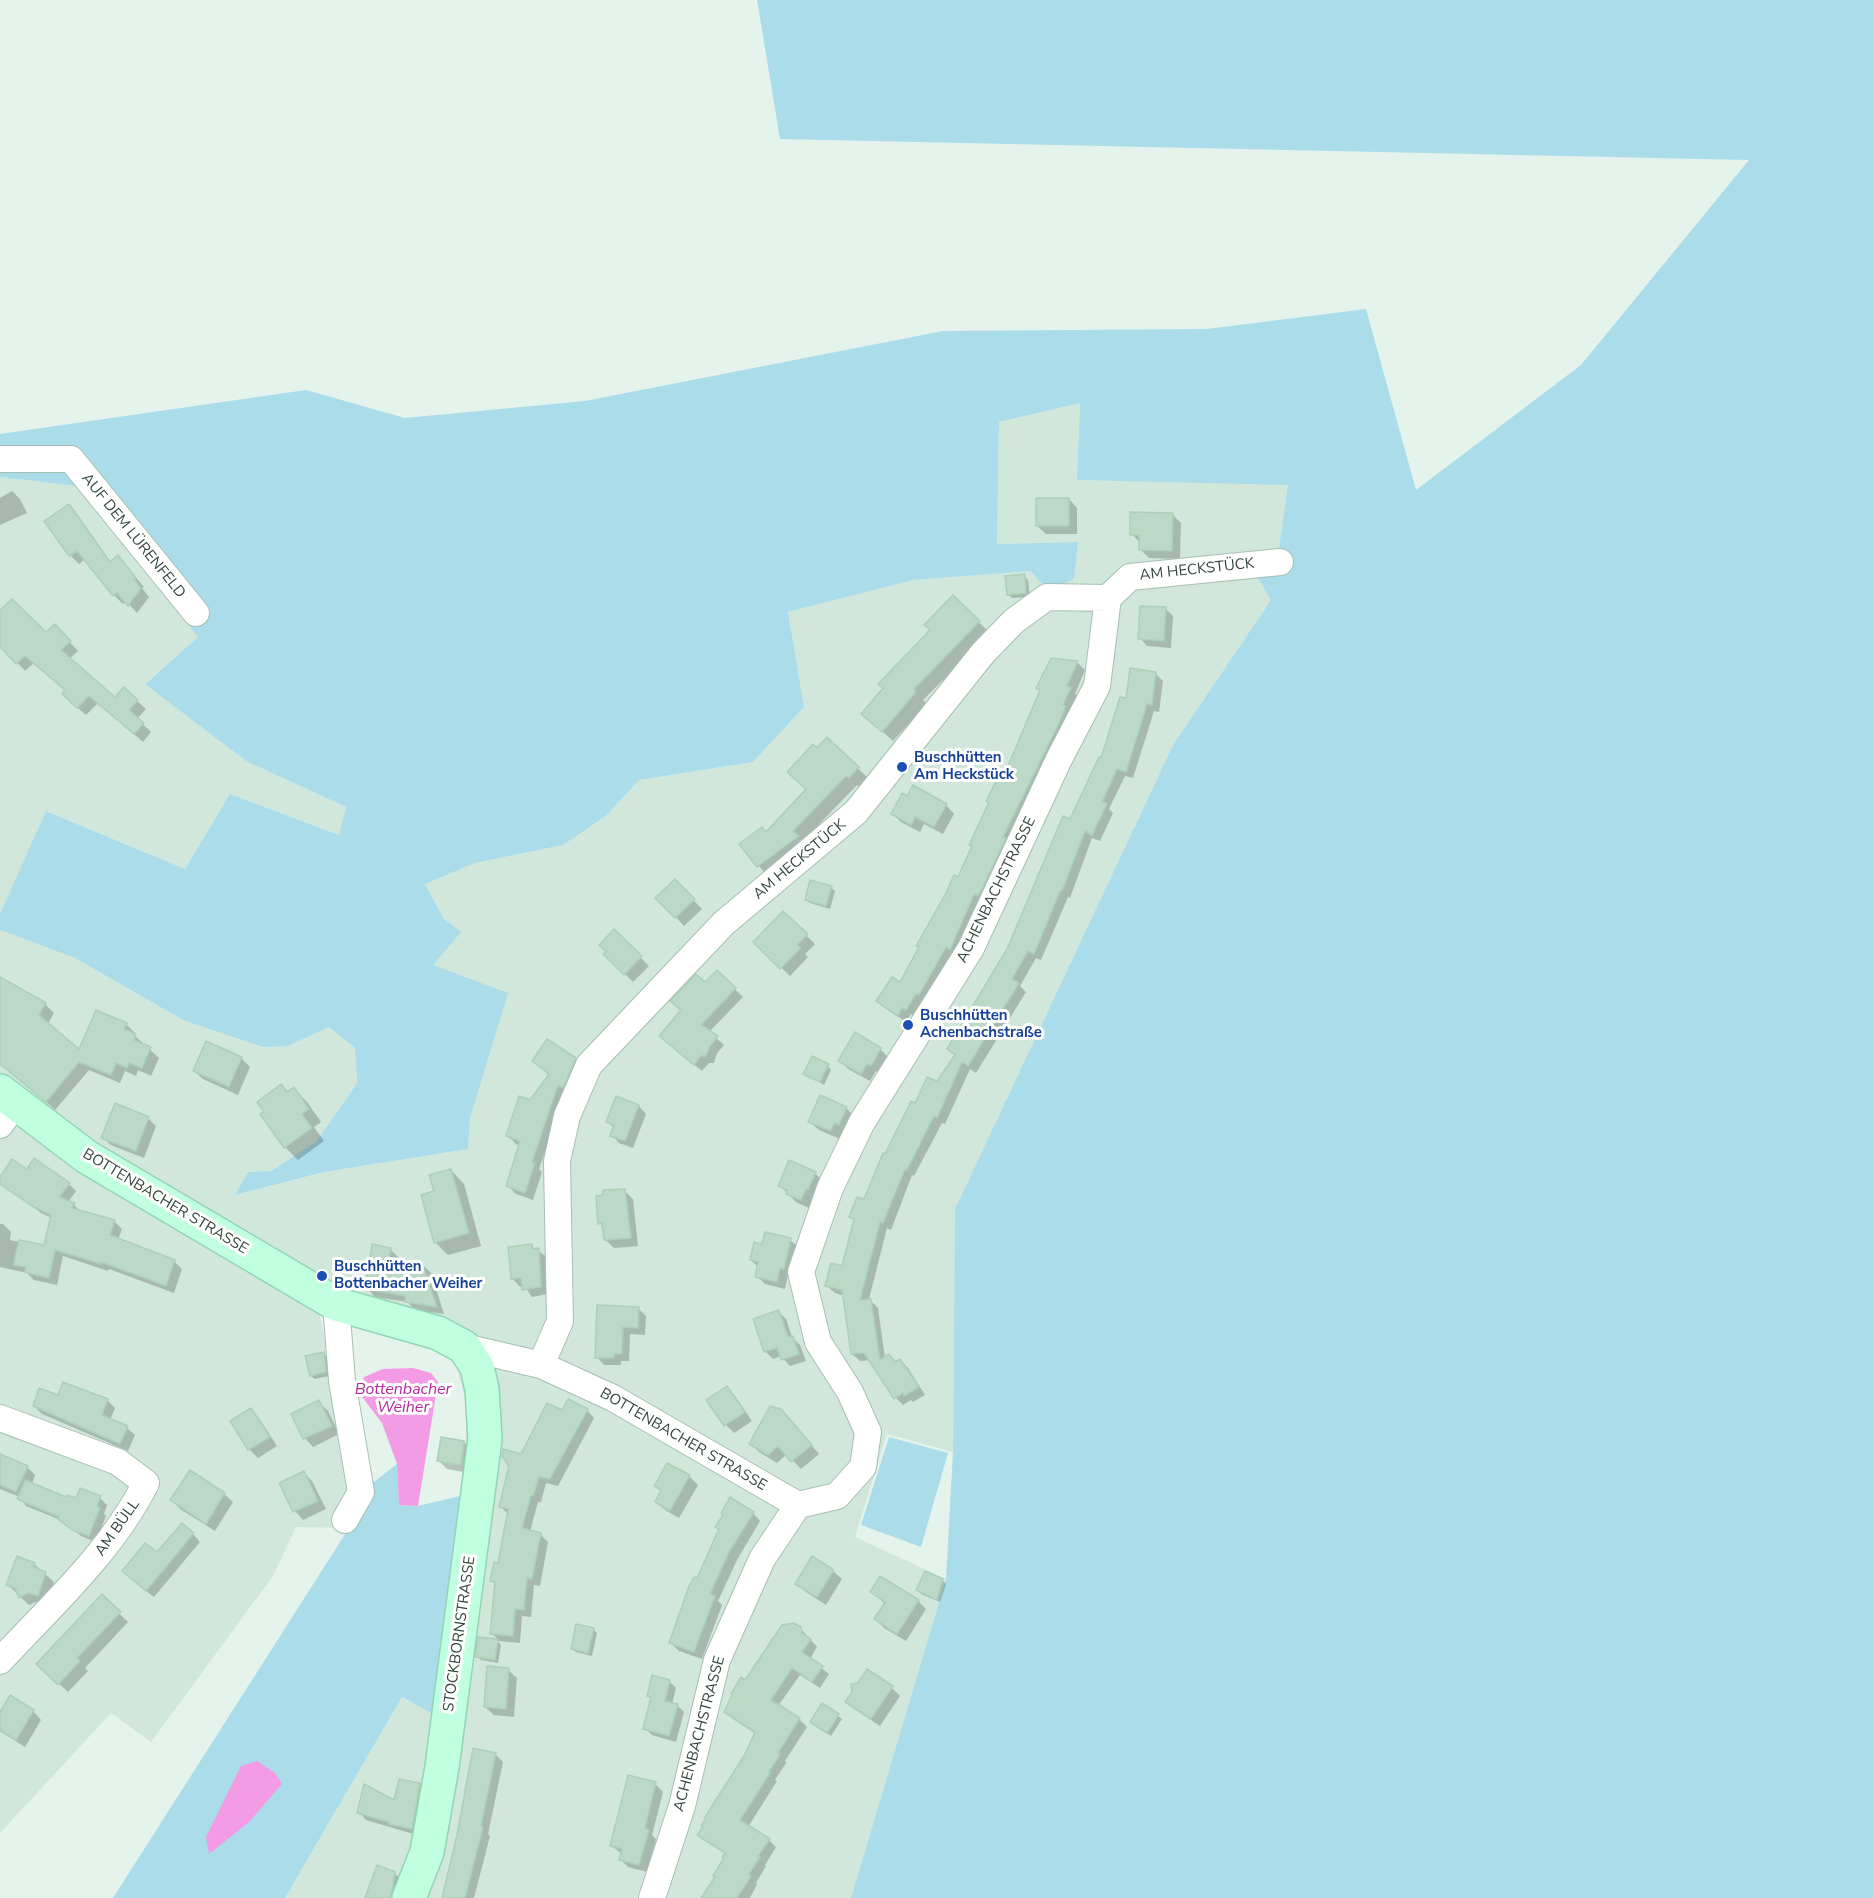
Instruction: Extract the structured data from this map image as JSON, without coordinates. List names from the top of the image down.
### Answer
{
  "streets": {
    "street": [
      "AUF DEM LÜRENFELD",
      "AM HECKSTÜCK",
      "ACHENBACHSTRASSE",
      "BOTTENBACHER STRASSE",
      "AM BÜLL",
      "STOCKBORNSTRASSE"
    ]
  },
  "crossings": [
    ["AM HECKSTÜCK", "ACHENBACHSTRASSE"],
    ["AM HECKSTÜCK", "BOTTENBACHER STRASSE"],
    ["ACHENBACHSTRASSE", "BOTTENBACHER STRASSE"],
    ["BOTTENBACHER STRASSE", "STOCKBORNSTRASSE"]
  ],
  "water": ["Bottenbacher Weiher"],
  "places": ["Buschhütten Am Heckstück", "Buschhütten Achenbachstraße", "Buschhütten Bottenbacher Weiher"]
}
